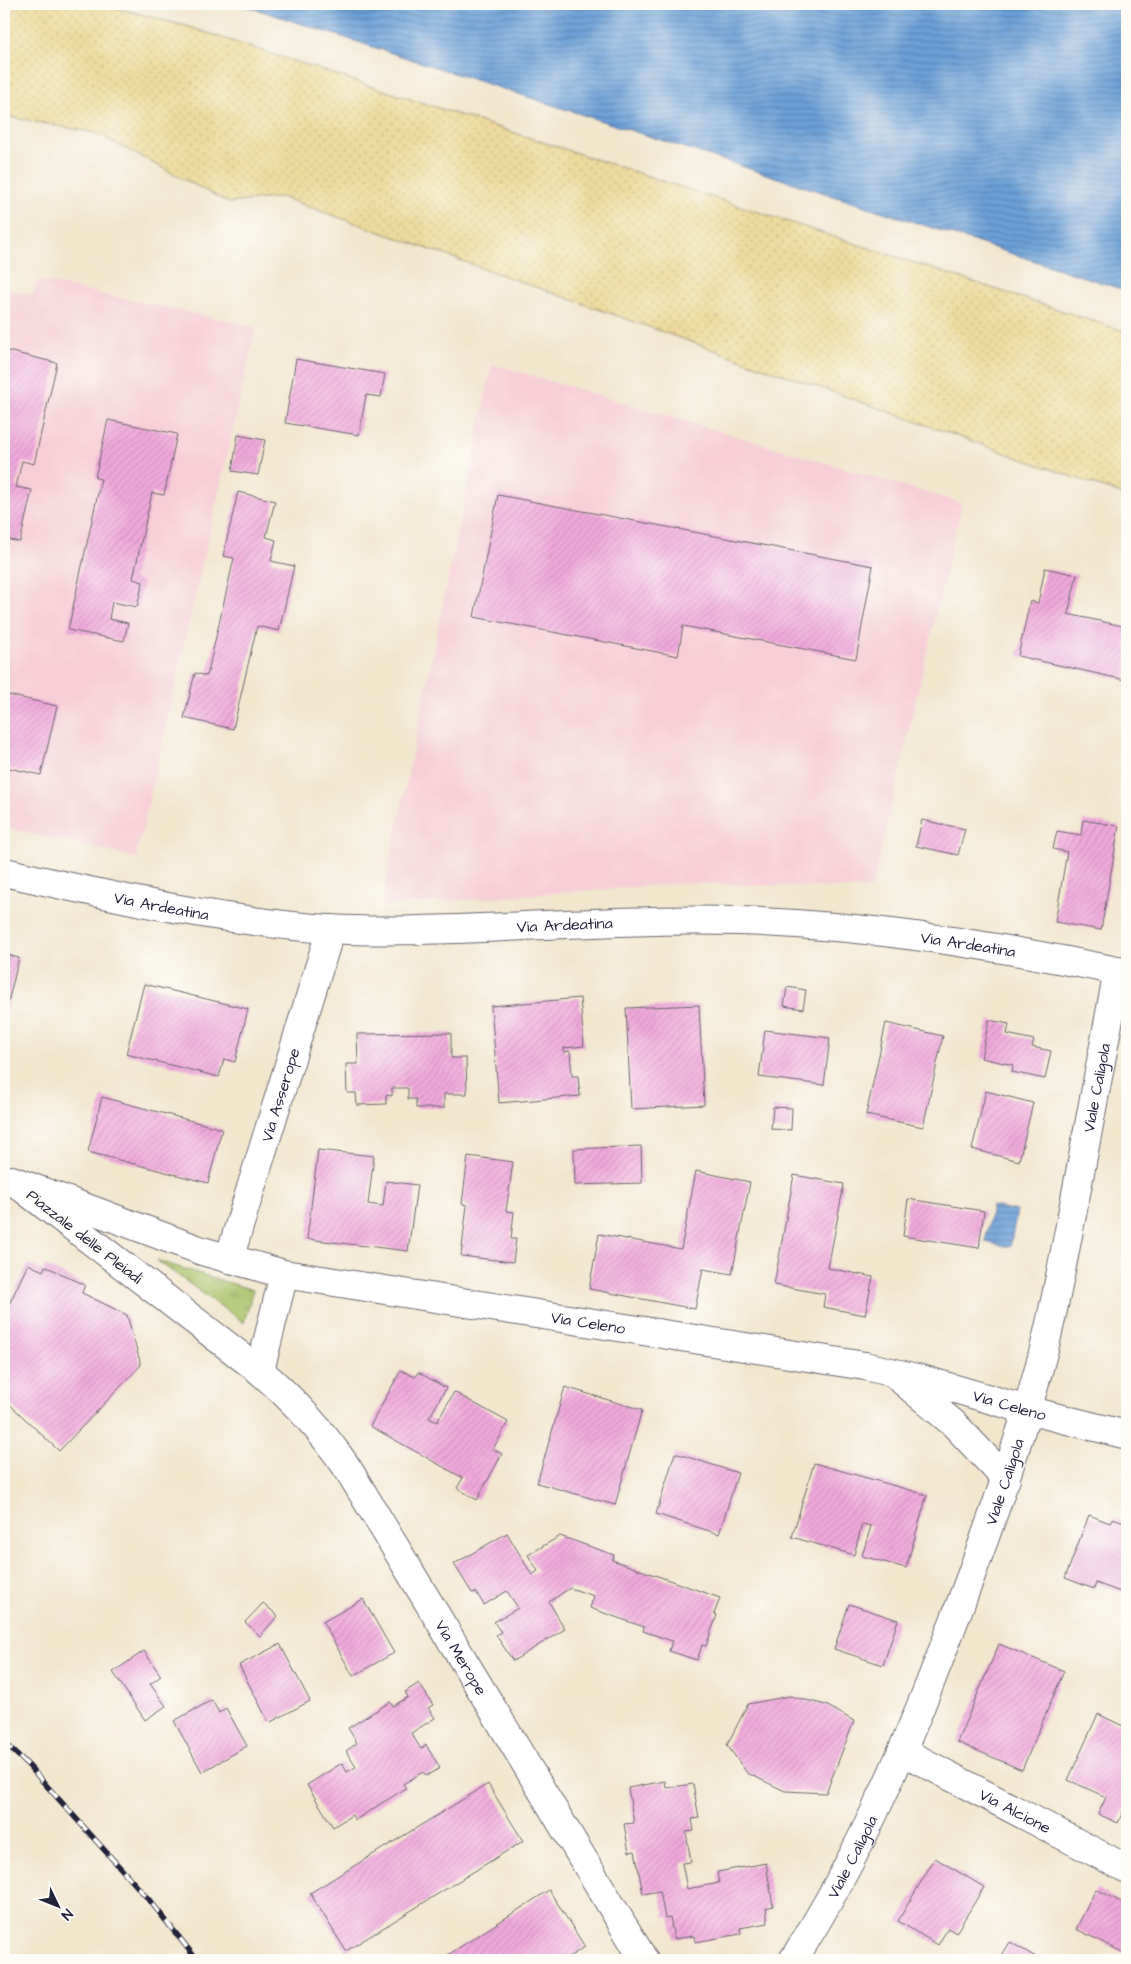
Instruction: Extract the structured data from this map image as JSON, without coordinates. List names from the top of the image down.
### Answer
{
  "streets": {
    "street": [
      "Via Ardeatina",
      "Viale Caligola",
      "Via Asserope",
      "Piazzale delle Pleiadi",
      "Via Celeno",
      "Via Merope",
      "Via Alcione"
    ]
  },
  "crossings": [
    ["Via Ardeatina", "Viale Caligola"],
    ["Via Ardeatina", "Via Asserope"],
    ["Viale Caligola", "Via Celeno"],
    ["Viale Caligola", "Via Alcione"],
    ["Via Asserope", "Piazzale delle Pleiadi"],
    ["Piazzale delle Pleiadi", "Via Celeno"],
    ["Piazzale delle Pleiadi", "Via Merope"]
  ],
  "north": "bottom right"
}
